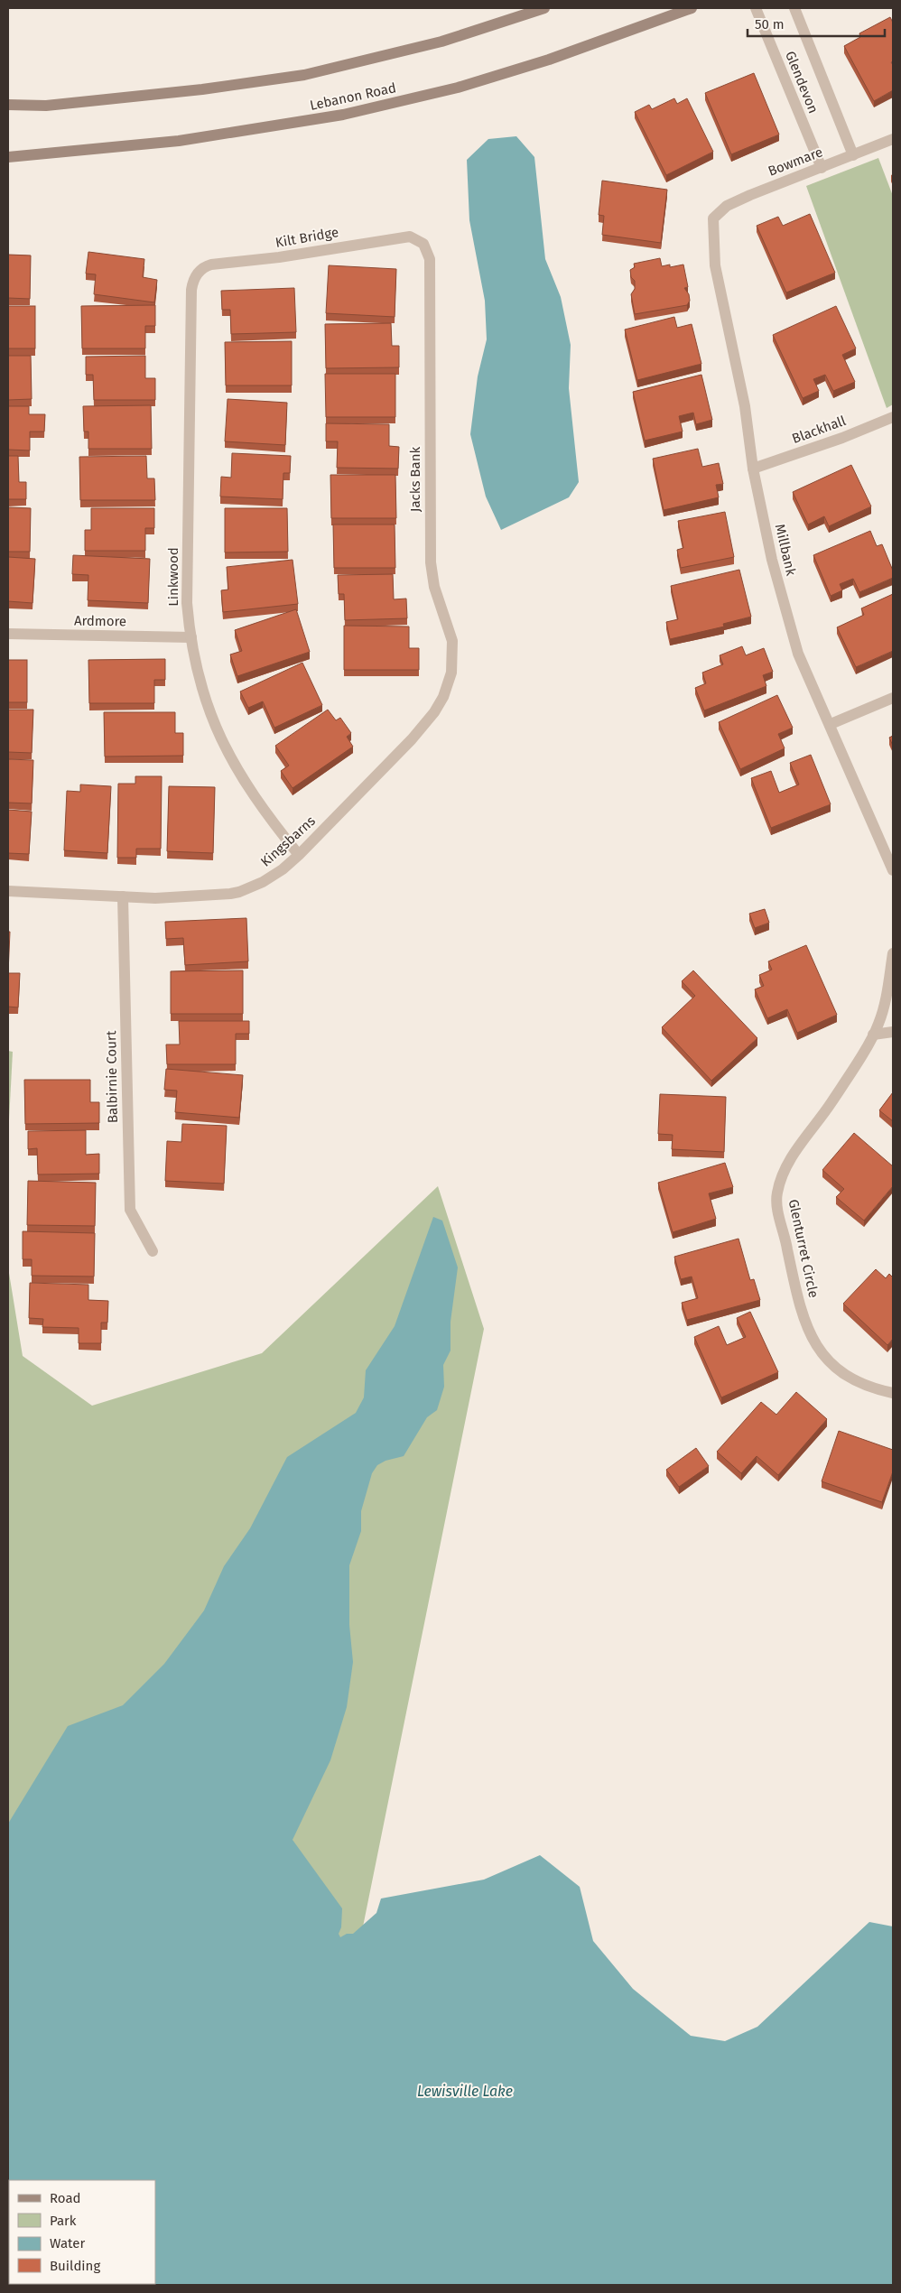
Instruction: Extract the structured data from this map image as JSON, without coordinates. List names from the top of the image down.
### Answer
{
  "streets": {
    "main road": ["Lebanon Road"],
    "street": [
      "Glendevon",
      "Bowmare",
      "Kilt Bridge",
      "Blackhall",
      "Jacks Bank",
      "Millbank",
      "Linkwood",
      "Ardmore",
      "Kingsbarns",
      "Balbirnie Court",
      "Glenturret Circle"
    ]
  },
  "crossings": [
    ["Glendevon", "Bowmare"],
    ["Bowmare", "Millbank"],
    ["Kilt Bridge", "Jacks Bank"],
    ["Kilt Bridge", "Linkwood"],
    ["Blackhall", "Millbank"],
    ["Jacks Bank", "Kingsbarns"],
    ["Linkwood", "Ardmore"],
    ["Linkwood", "Kingsbarns"],
    ["Kingsbarns", "Balbirnie Court"]
  ],
  "water": ["Lewisville Lake"],
  "legend": [
    "Road",
    "Park",
    "Water",
    "Building"
  ],
  "scale_bar": "50 m"
}
